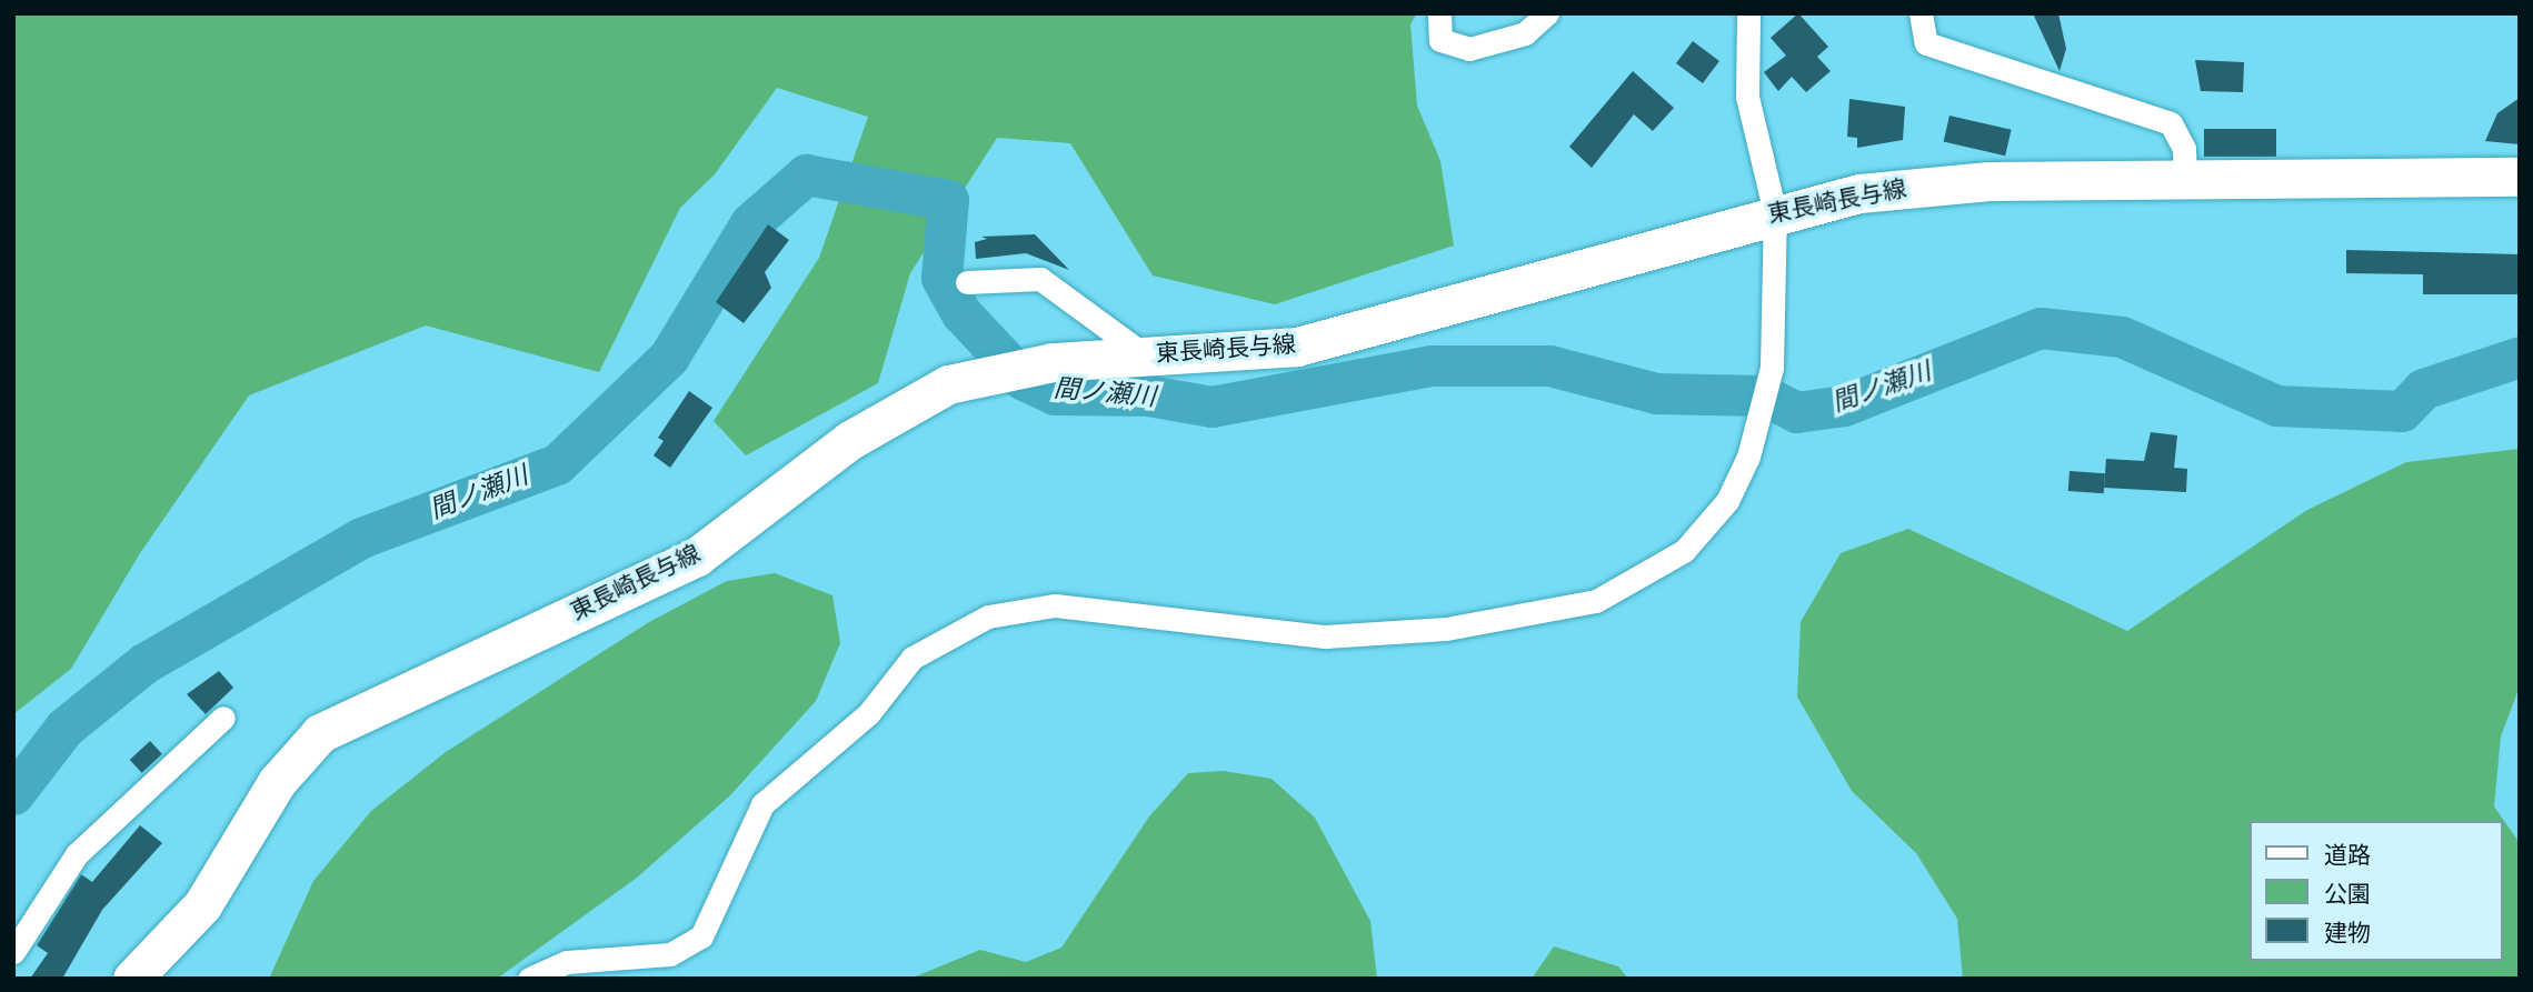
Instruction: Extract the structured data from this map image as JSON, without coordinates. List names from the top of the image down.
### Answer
{
  "streets": {
    "main road": ["東長崎長与線"]
  },
  "water": ["間ノ瀬川"],
  "legend": ["道路", "公園", "建物"]
}
